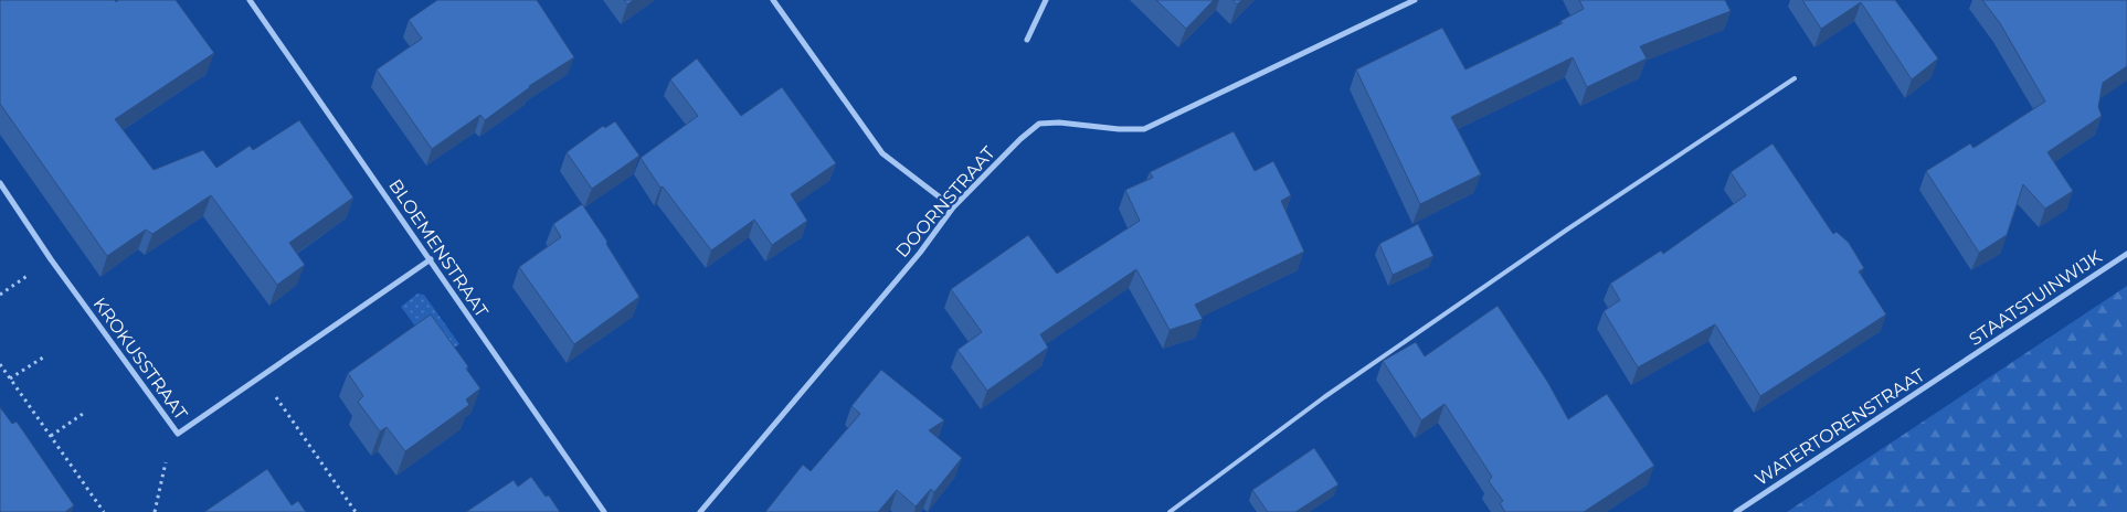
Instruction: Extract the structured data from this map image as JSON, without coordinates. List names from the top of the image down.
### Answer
{
  "streets": {
    "street": [
      "DOORNSTRAAT",
      "BLOEMENSTRAAT",
      "STAATSTUINWIJK",
      "KROKUSSTRAAT",
      "WATERTORENSTRAAT"
    ]
  },
  "crossings": [
    ["BLOEMENSTRAAT", "KROKUSSTRAAT"],
    ["STAATSTUINWIJK", "WATERTORENSTRAAT"]
  ]
}
